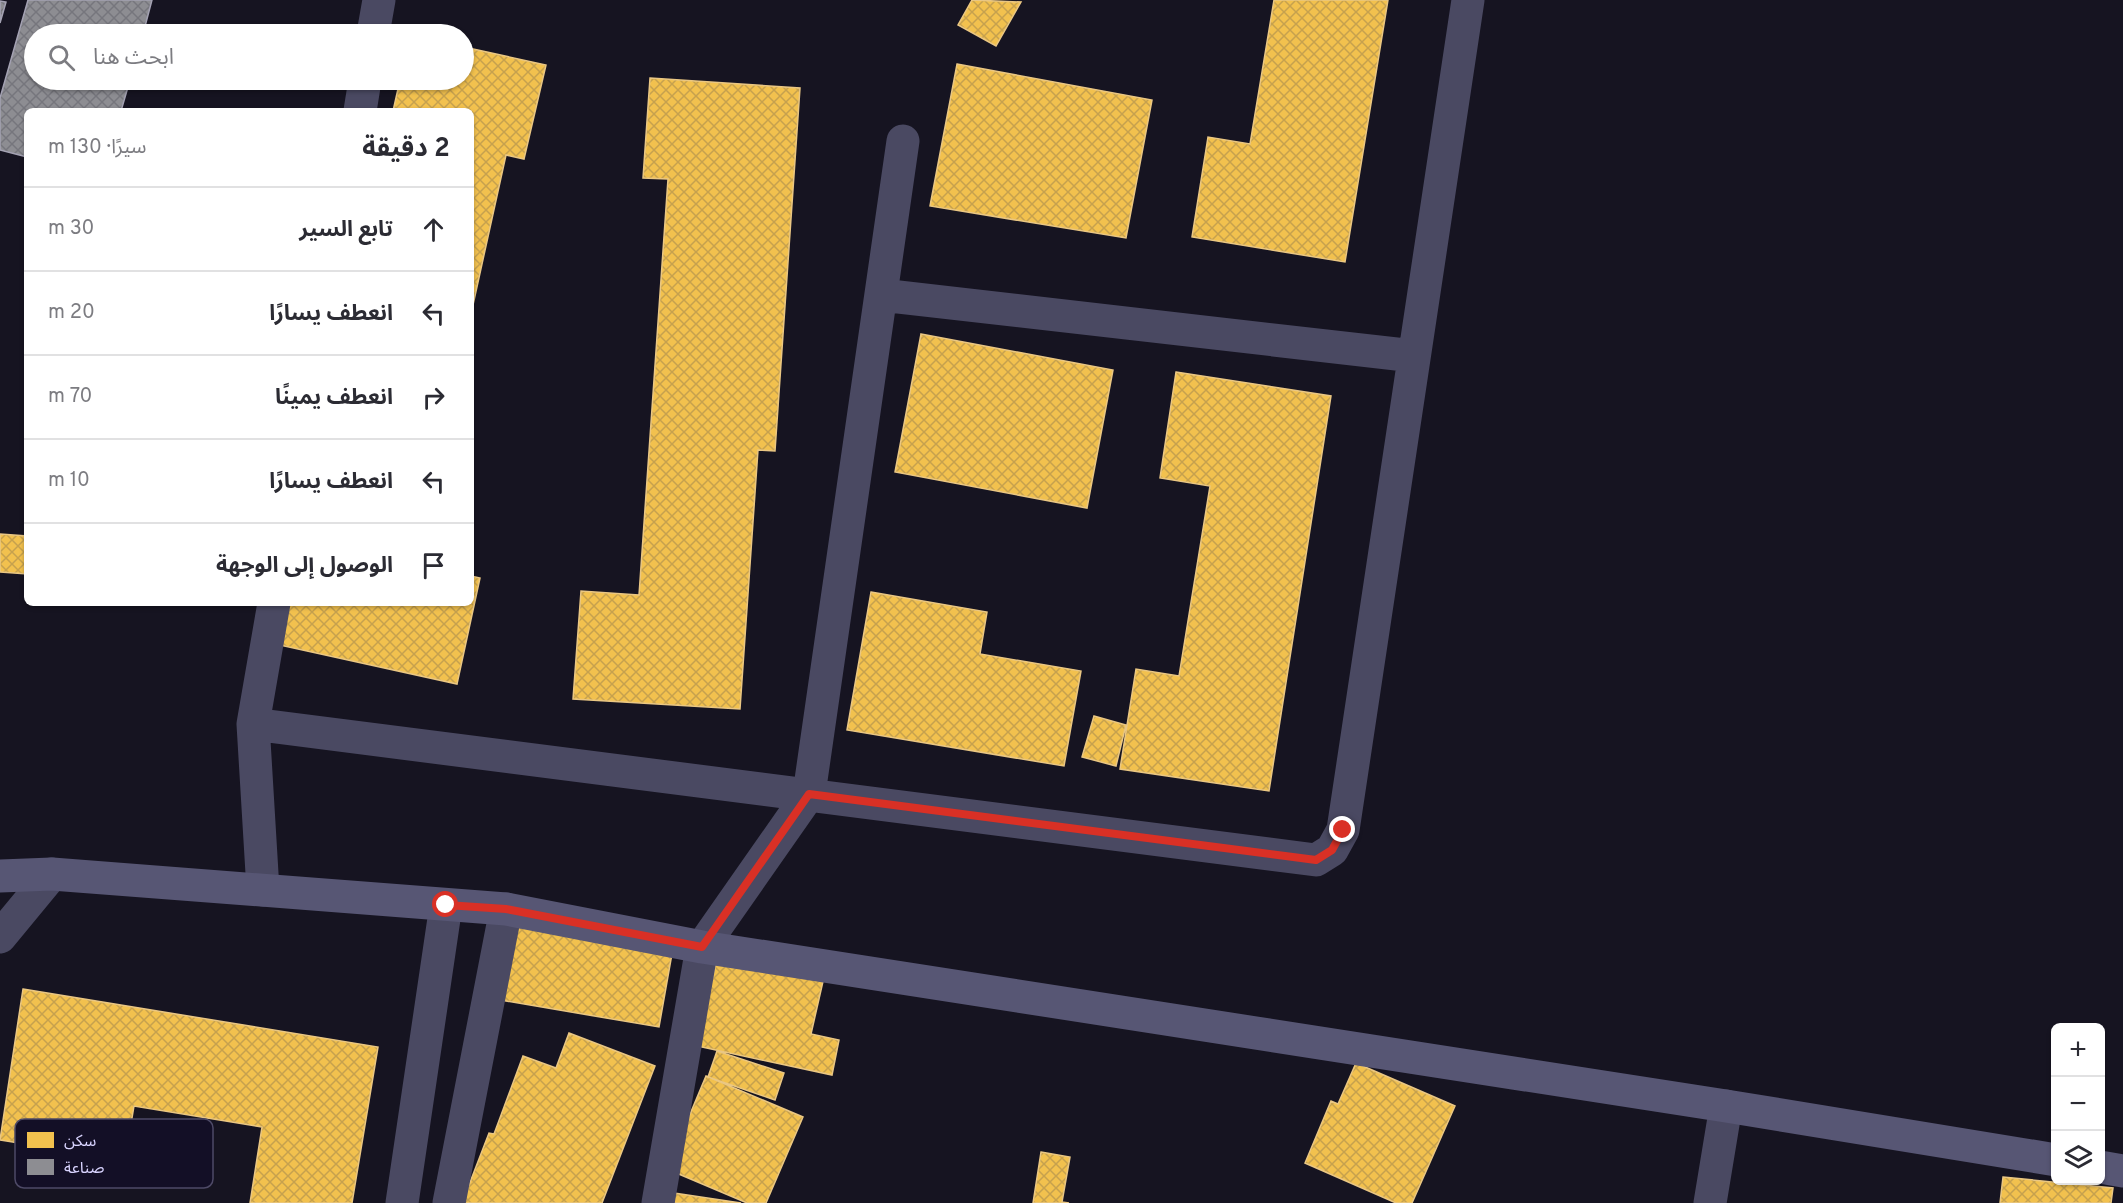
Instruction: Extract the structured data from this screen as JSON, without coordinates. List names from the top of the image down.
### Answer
{
  "legend": ["سكن", "صناعة"],
  "page": {
    "search": "ابحث هنا",
    "heading": ["2 دقيقة", "سيرًا · 130 m"],
    "list": [
      ["تابع السير", "30 m"],
      ["انعطف يسارًا", "20 m"],
      ["انعطف يمينًا", "70 m"],
      ["انعطف يسارًا", "10 m"],
      "الوصول إلى الوجهة"
    ],
    "map_buttons": ["+", "−"]
  }
}
